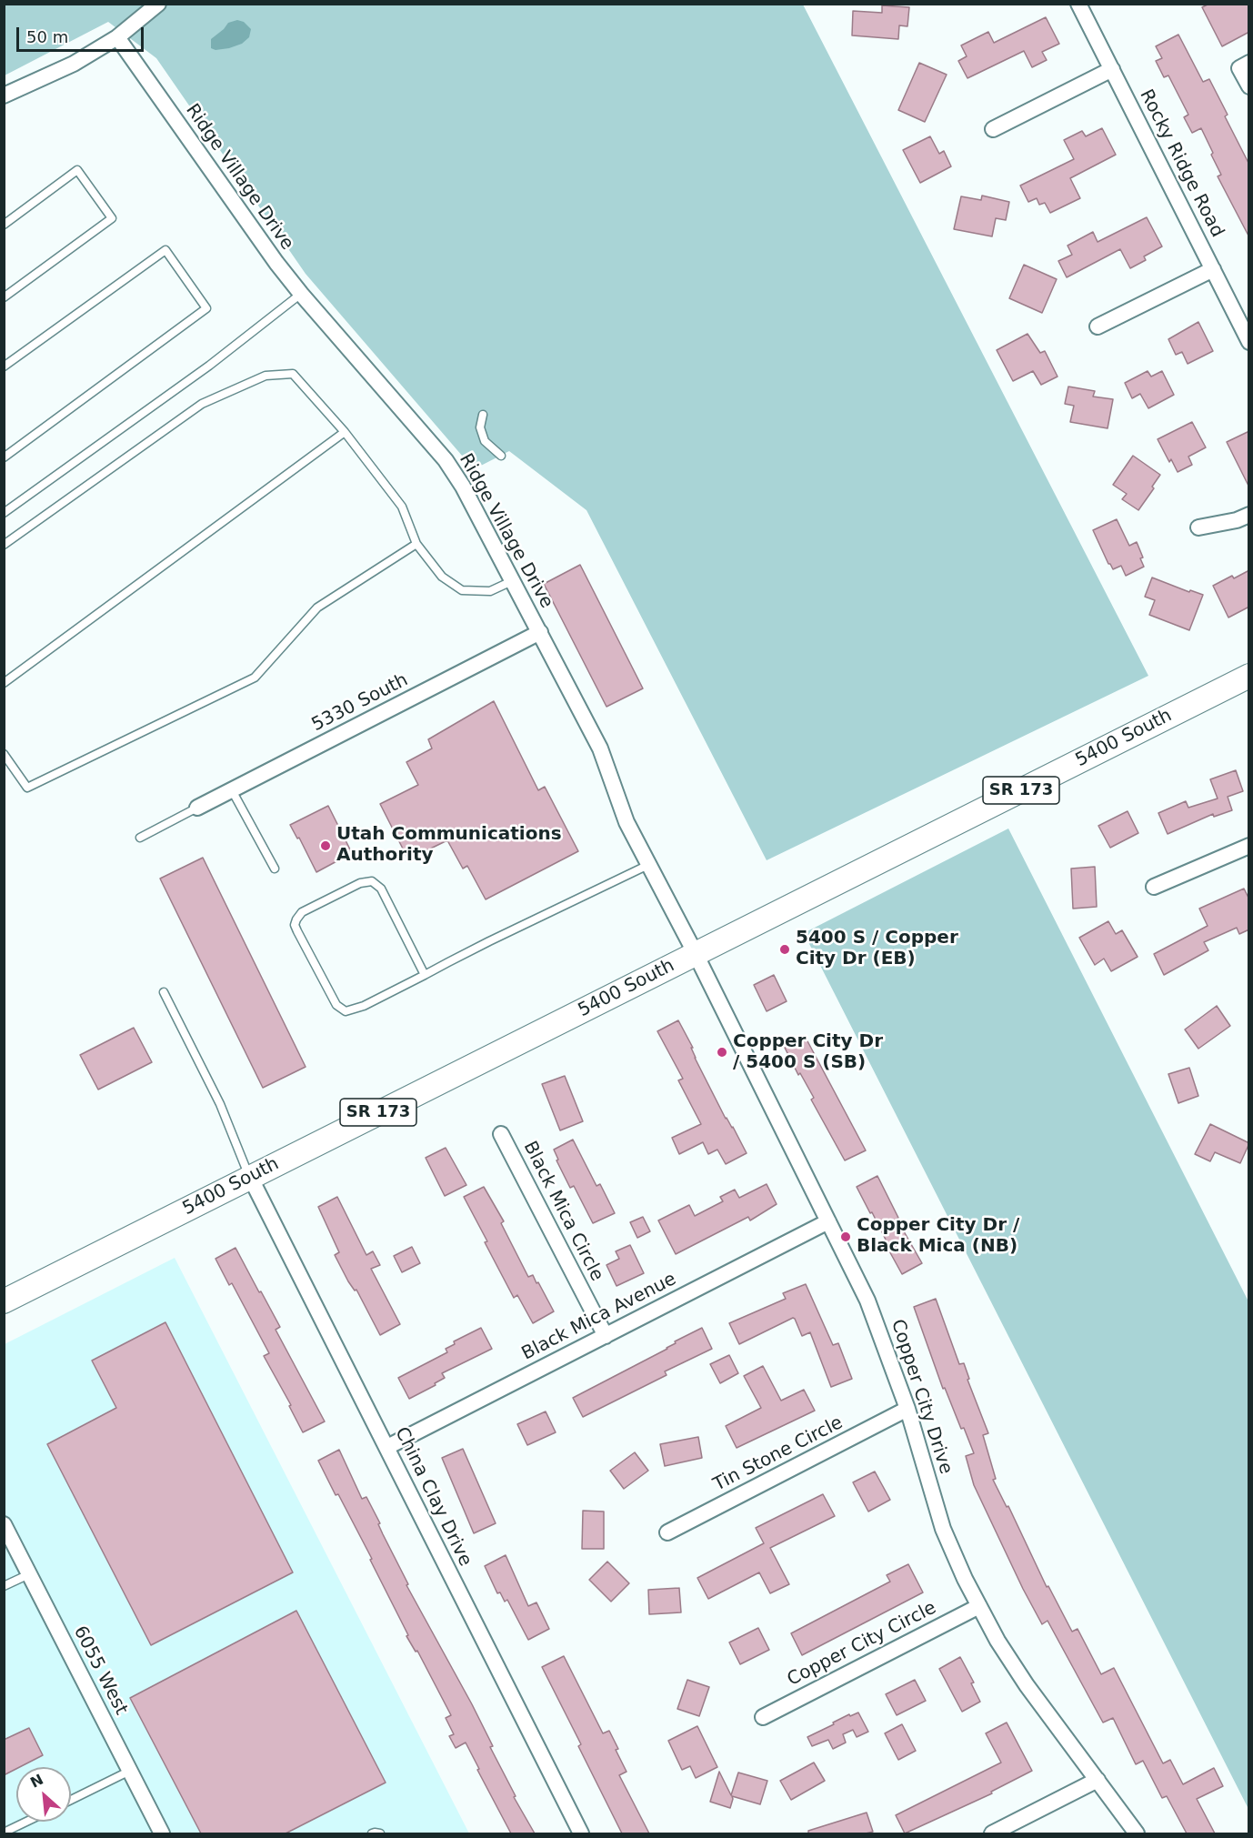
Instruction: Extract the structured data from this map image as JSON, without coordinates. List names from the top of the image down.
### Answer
{
  "streets": {
    "main road": ["5400 South", "SR 173"],
    "street": [
      "Rocky Ridge Road",
      "Ridge Village Drive",
      "5330 South",
      "Black Mica Circle",
      "Black Mica Avenue",
      "Copper City Drive",
      "Tin Stone Circle",
      "China Clay Drive",
      "Copper City Circle",
      "6055 West"
    ]
  },
  "crossings": [
    ["Ridge Village Drive", "5330 South"],
    ["Ridge Village Drive", "5400 South"],
    ["Ridge Village Drive", "Copper City Drive"],
    ["5400 South", "Copper City Drive"],
    ["5400 South", "China Clay Drive"],
    ["Black Mica Circle", "Black Mica Avenue"],
    ["Black Mica Avenue", "Copper City Drive"],
    ["Black Mica Avenue", "China Clay Drive"],
    ["Copper City Drive", "Tin Stone Circle"],
    ["Copper City Drive", "Copper City Circle"]
  ],
  "places": [
    "Utah Communications Authority",
    "5400 S / Copper City Dr (EB)",
    "Copper City Dr / 5400 S (SB)",
    "Copper City Dr / Black Mica (NB)"
  ],
  "scale_bar": "50 m",
  "north": "top left"
}
